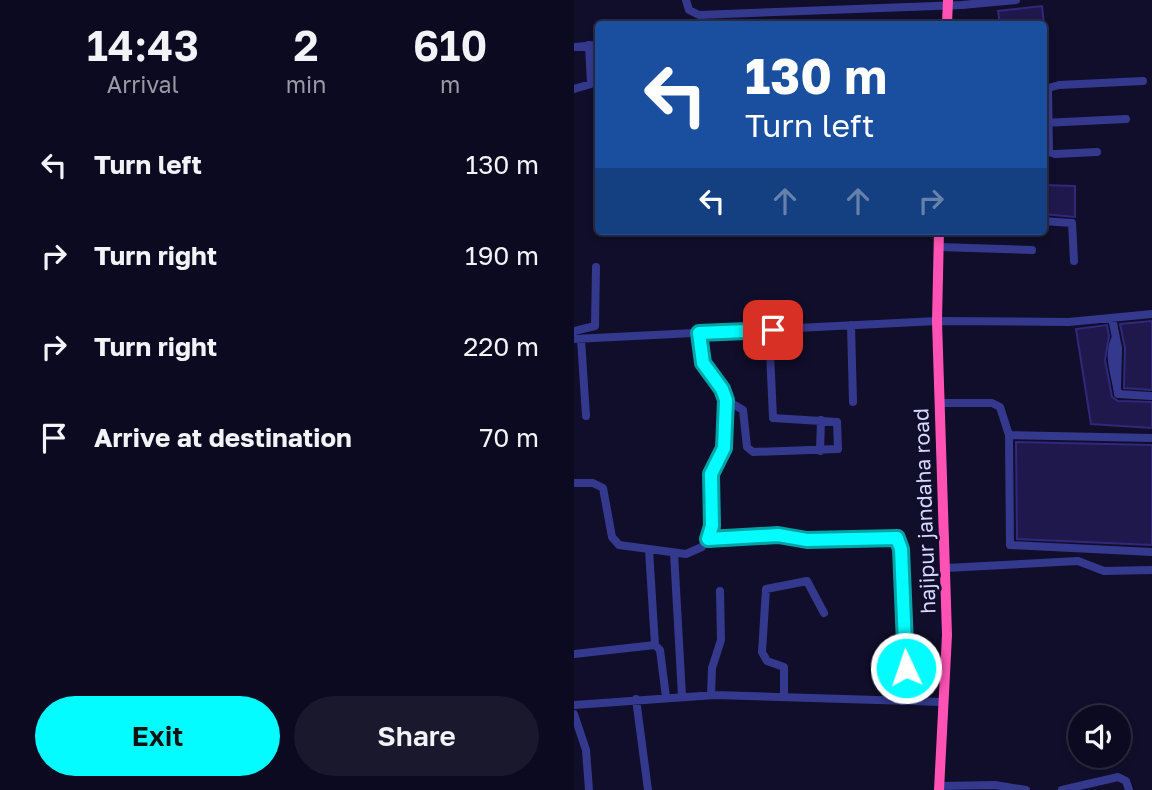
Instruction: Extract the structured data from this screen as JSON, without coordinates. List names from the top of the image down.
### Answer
{
  "streets": {
    "highway": ["hajipur jandaha road"]
  },
  "page": {
    "eta": [
      "14:43",
      "Arrival",
      "2",
      "min",
      "610",
      "m"
    ],
    "turn": ["130 m", "Turn left"],
    "list": [
      {
        "name": "Turn left",
        "value": "130 m"
      },
      {
        "name": "Turn right",
        "value": "190 m"
      },
      {
        "name": "Turn right",
        "value": "220 m"
      },
      {
        "name": "Arrive at destination",
        "value": "70 m"
      }
    ],
    "buttons": ["Exit", "Share"]
  }
}
